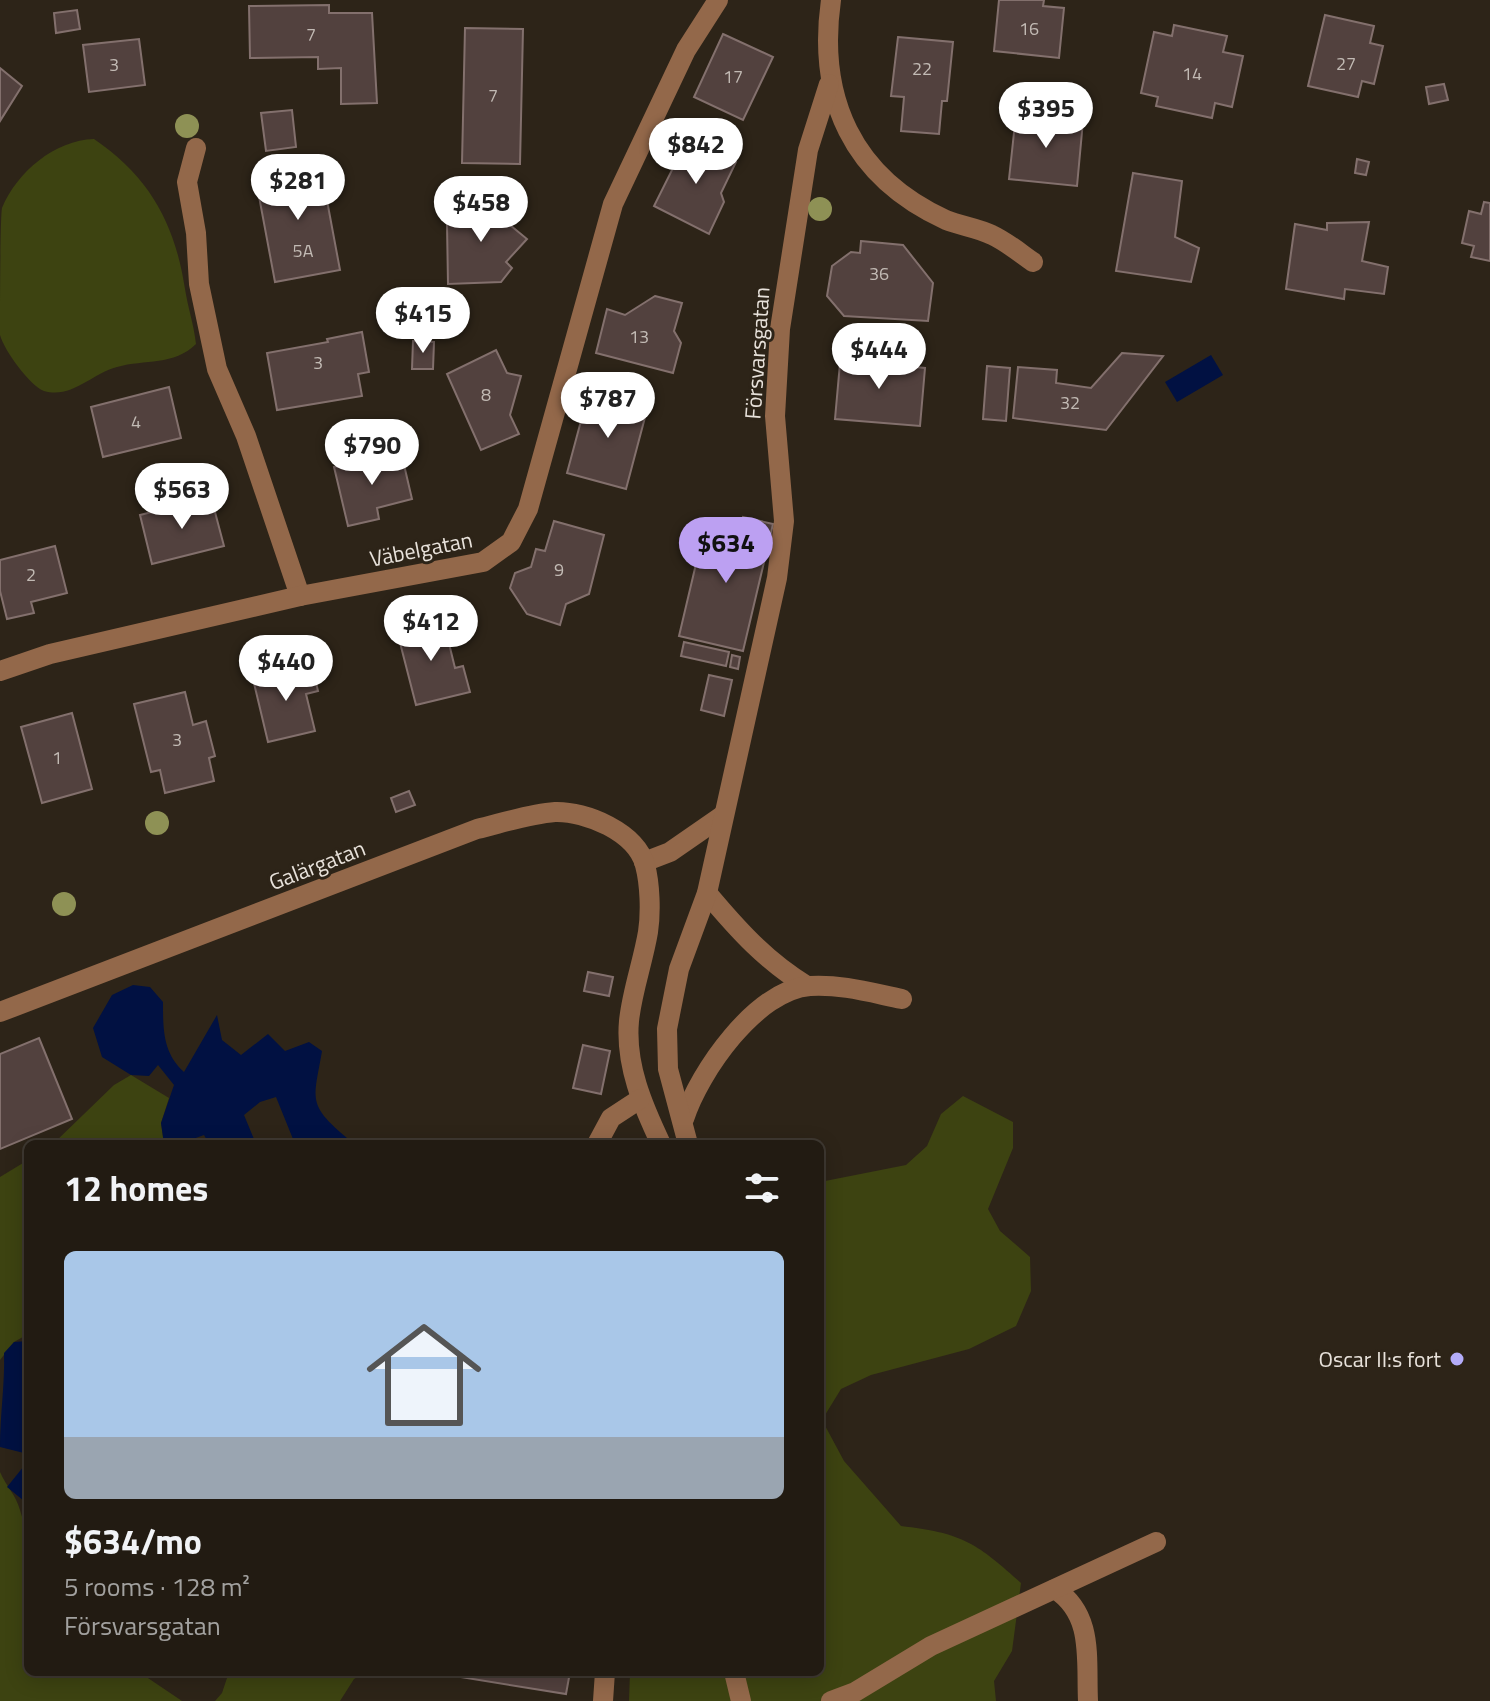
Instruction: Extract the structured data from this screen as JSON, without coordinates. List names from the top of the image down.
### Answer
{
  "streets": {
    "street": ["Försvarsgatan", "Väbelgatan", "Galärgatan"]
  },
  "places": ["Oscar II:s fort"],
  "house_numbers": [
    "16",
    "7",
    "27",
    "3",
    "22",
    "14",
    "17",
    "7",
    "5A",
    "36",
    "13",
    "3",
    "8",
    "32",
    "4",
    "9",
    "2",
    "3",
    "1"
  ],
  "page": {
    "price": [
      "$395",
      "$842",
      "$281",
      "$458",
      "$415",
      "$444",
      "$787",
      "$790",
      "$563",
      "$634",
      "$412",
      "$440"
    ],
    "heading": "12 homes",
    "list": [
      {
        "name": "$634/mo",
        "note": "5 rooms · 128 m² · Försvarsgatan"
      }
    ]
  }
}
